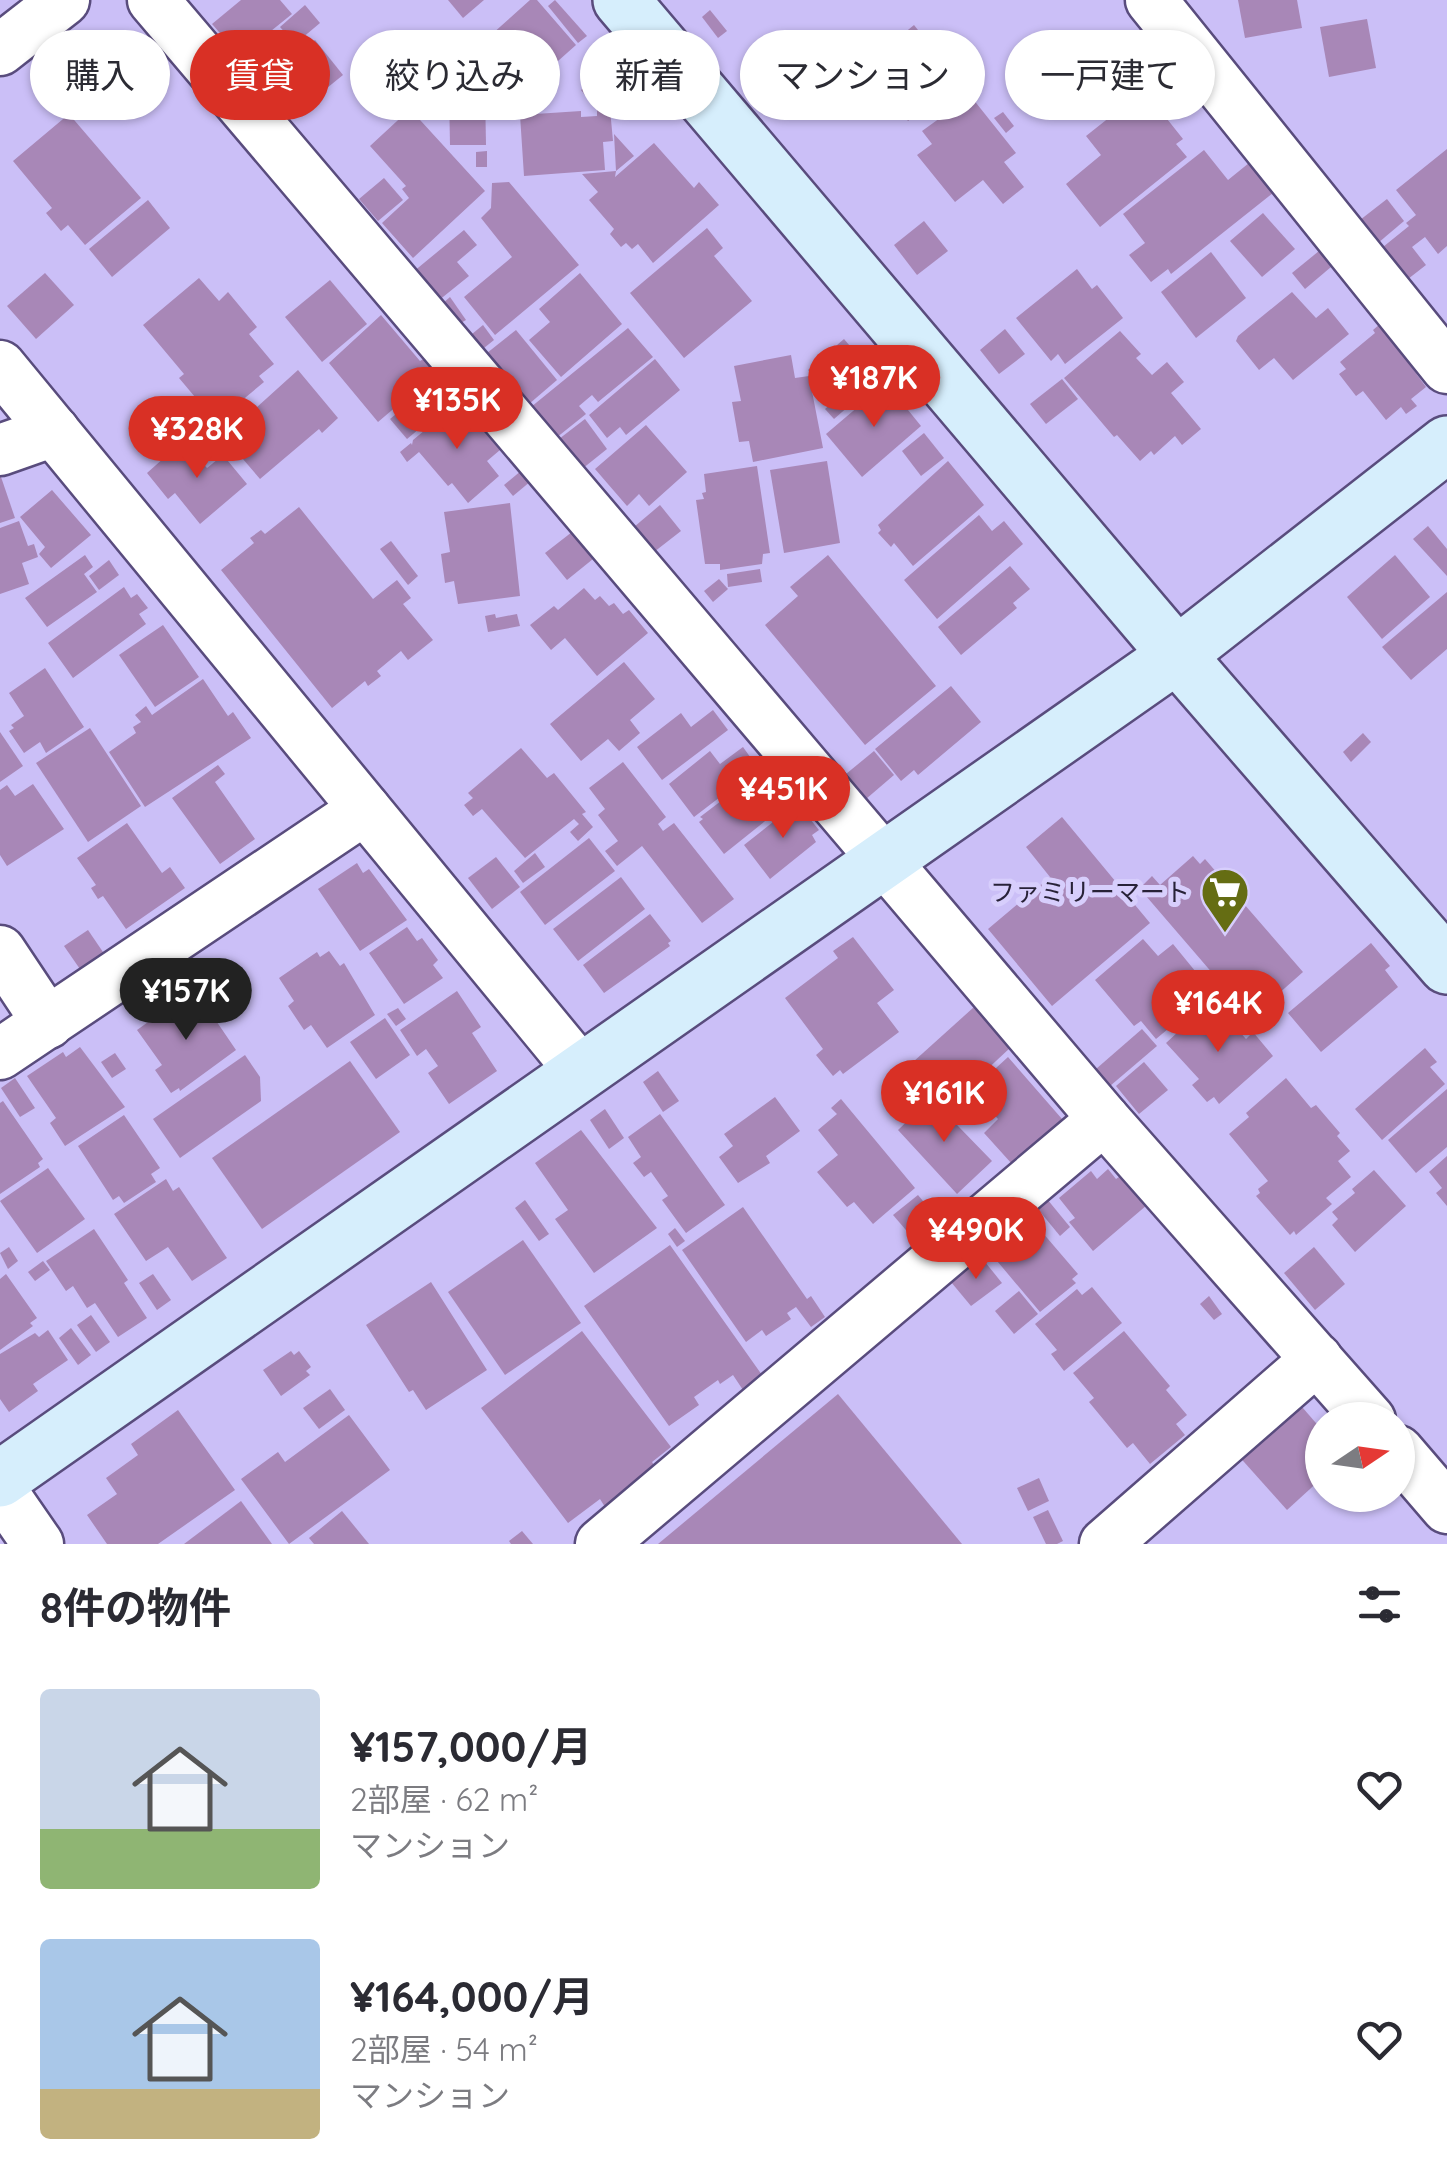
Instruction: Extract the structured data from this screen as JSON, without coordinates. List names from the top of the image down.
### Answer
{
  "places": {
    "supermarket": ["ファミリーマート"]
  },
  "north": "right",
  "page": {
    "chip": [
      "購入",
      "賃貸",
      "絞り込み",
      "新着",
      "マンション",
      "一戸建て"
    ],
    "price": [
      "¥187K",
      "¥135K",
      "¥328K",
      "¥451K",
      "¥157K",
      "¥164K",
      "¥161K",
      "¥490K"
    ],
    "heading": "8件の物件",
    "list": [
      {
        "name": "¥157,000/月",
        "note": "2部屋 · 62 m² · マンション"
      },
      {
        "name": "¥164,000/月",
        "note": "2部屋 · 54 m² · マンション"
      }
    ]
  }
}
